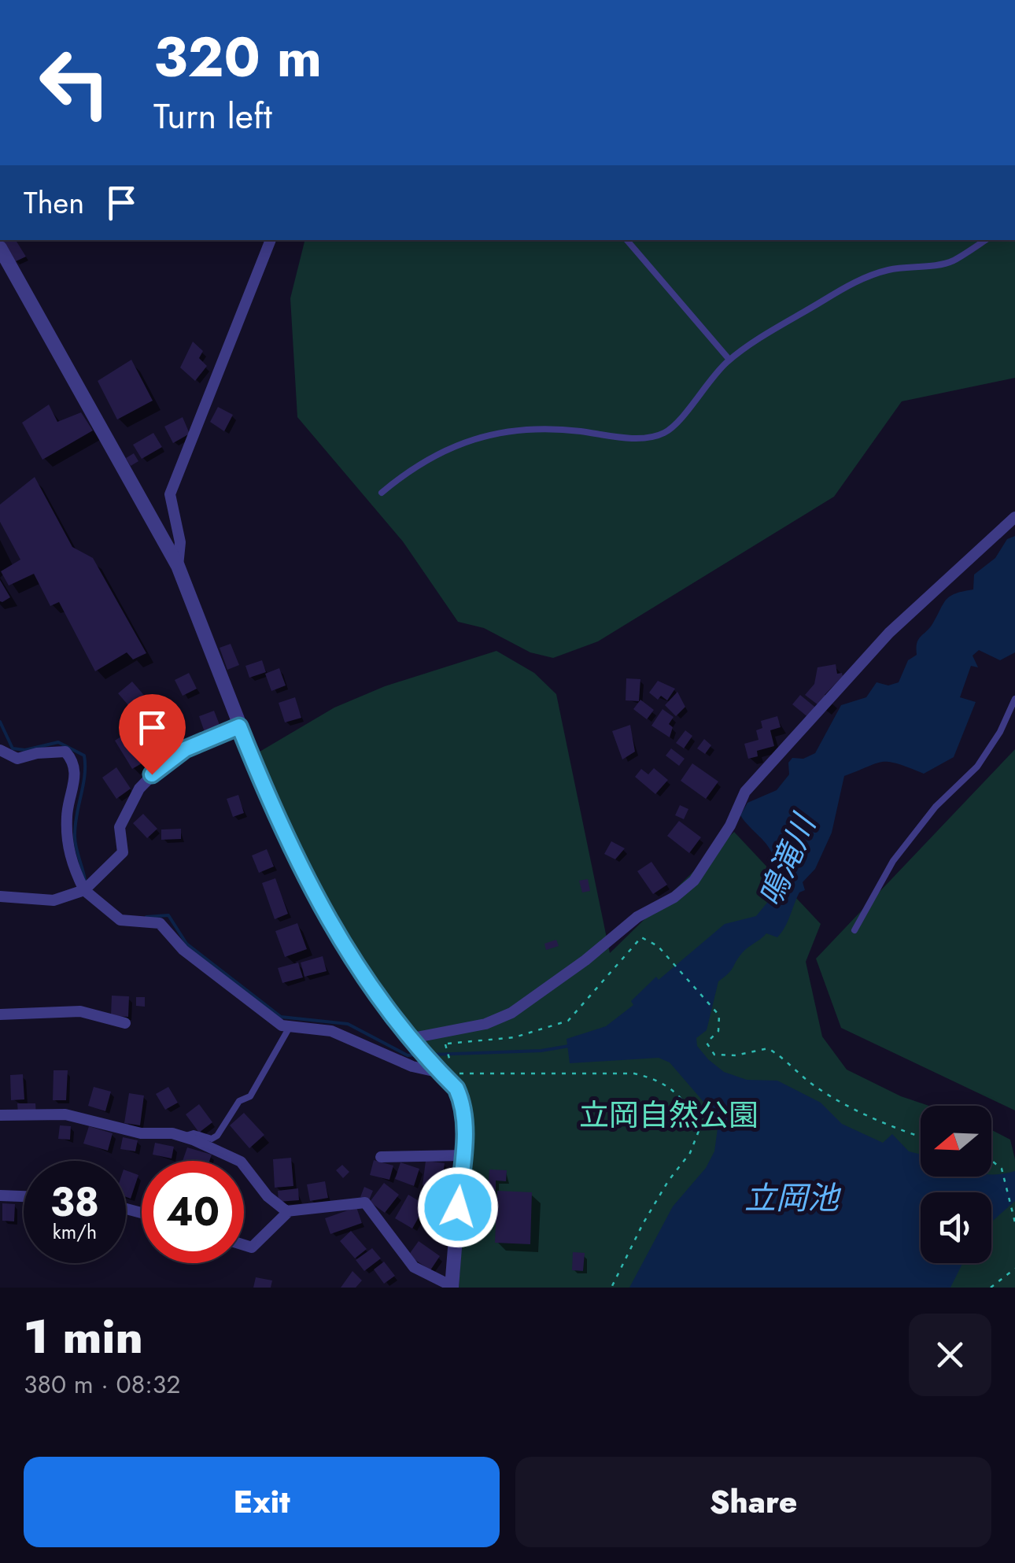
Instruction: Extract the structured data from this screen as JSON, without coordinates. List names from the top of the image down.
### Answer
{
  "water": ["鳴滝川", "立岡池"],
  "parks": ["立岡自然公園"],
  "north": "left",
  "page": {
    "turn": ["320 m", "Turn left"],
    "then": "Then",
    "speed": "38 km/h",
    "limit": "40",
    "heading": ["1 min", "380 m · 08:32"],
    "buttons": ["Exit", "Share"]
  }
}
